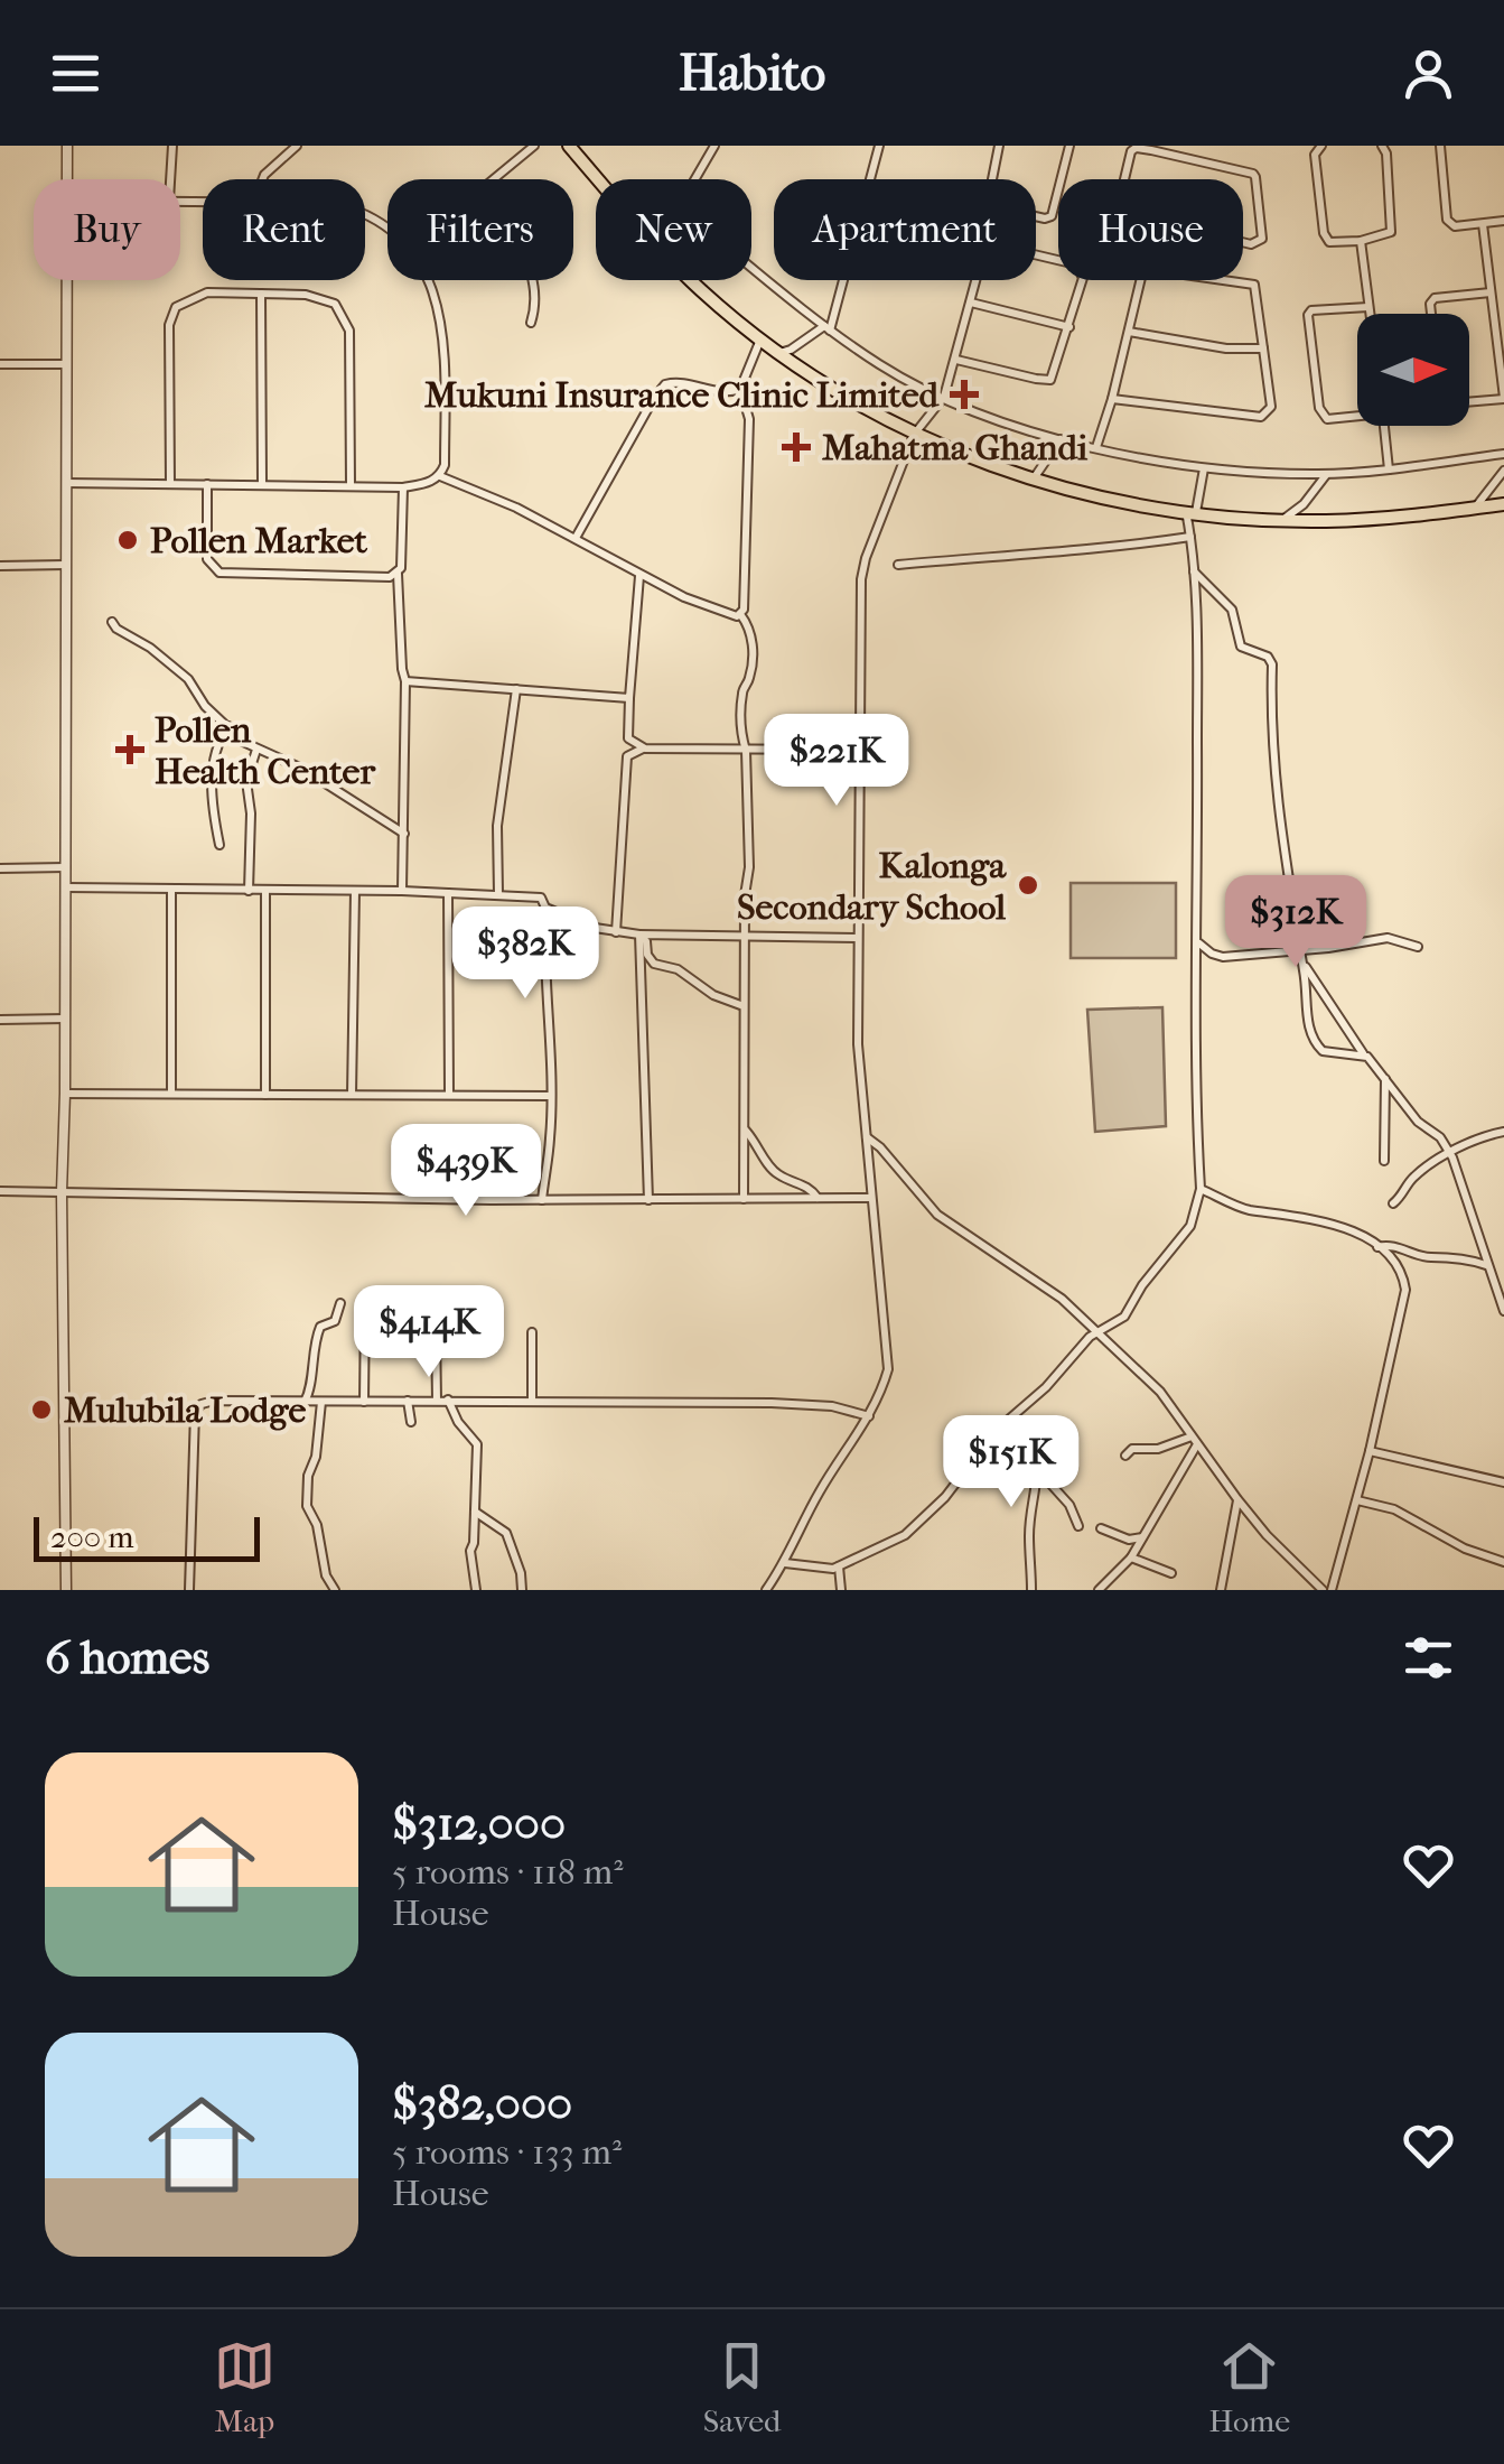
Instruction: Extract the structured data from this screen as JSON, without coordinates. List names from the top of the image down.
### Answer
{
  "places": {
    "health": ["Mukuni Insurance Clinic Limited", "Mahatma Ghandi", "Pollen Health Center"],
    "other": ["Pollen Market", "Kalonga Secondary School", "Mulubila Lodge"]
  },
  "scale_bar": "200 m",
  "north": "right",
  "page": {
    "header": "Habito",
    "chip": [
      "Buy",
      "Rent",
      "Filters",
      "New",
      "Apartment",
      "House"
    ],
    "price": [
      "$221K",
      "$312K",
      "$382K",
      "$439K",
      "$414K",
      "$151K"
    ],
    "scale": "200 m",
    "heading": "6 homes",
    "list": [
      {
        "name": "$312,000",
        "note": "5 rooms · 118 m² · House"
      },
      {
        "name": "$382,000",
        "note": "5 rooms · 133 m² · House"
      }
    ],
    "tabs": ["Map", "Saved", "Home"]
  }
}
